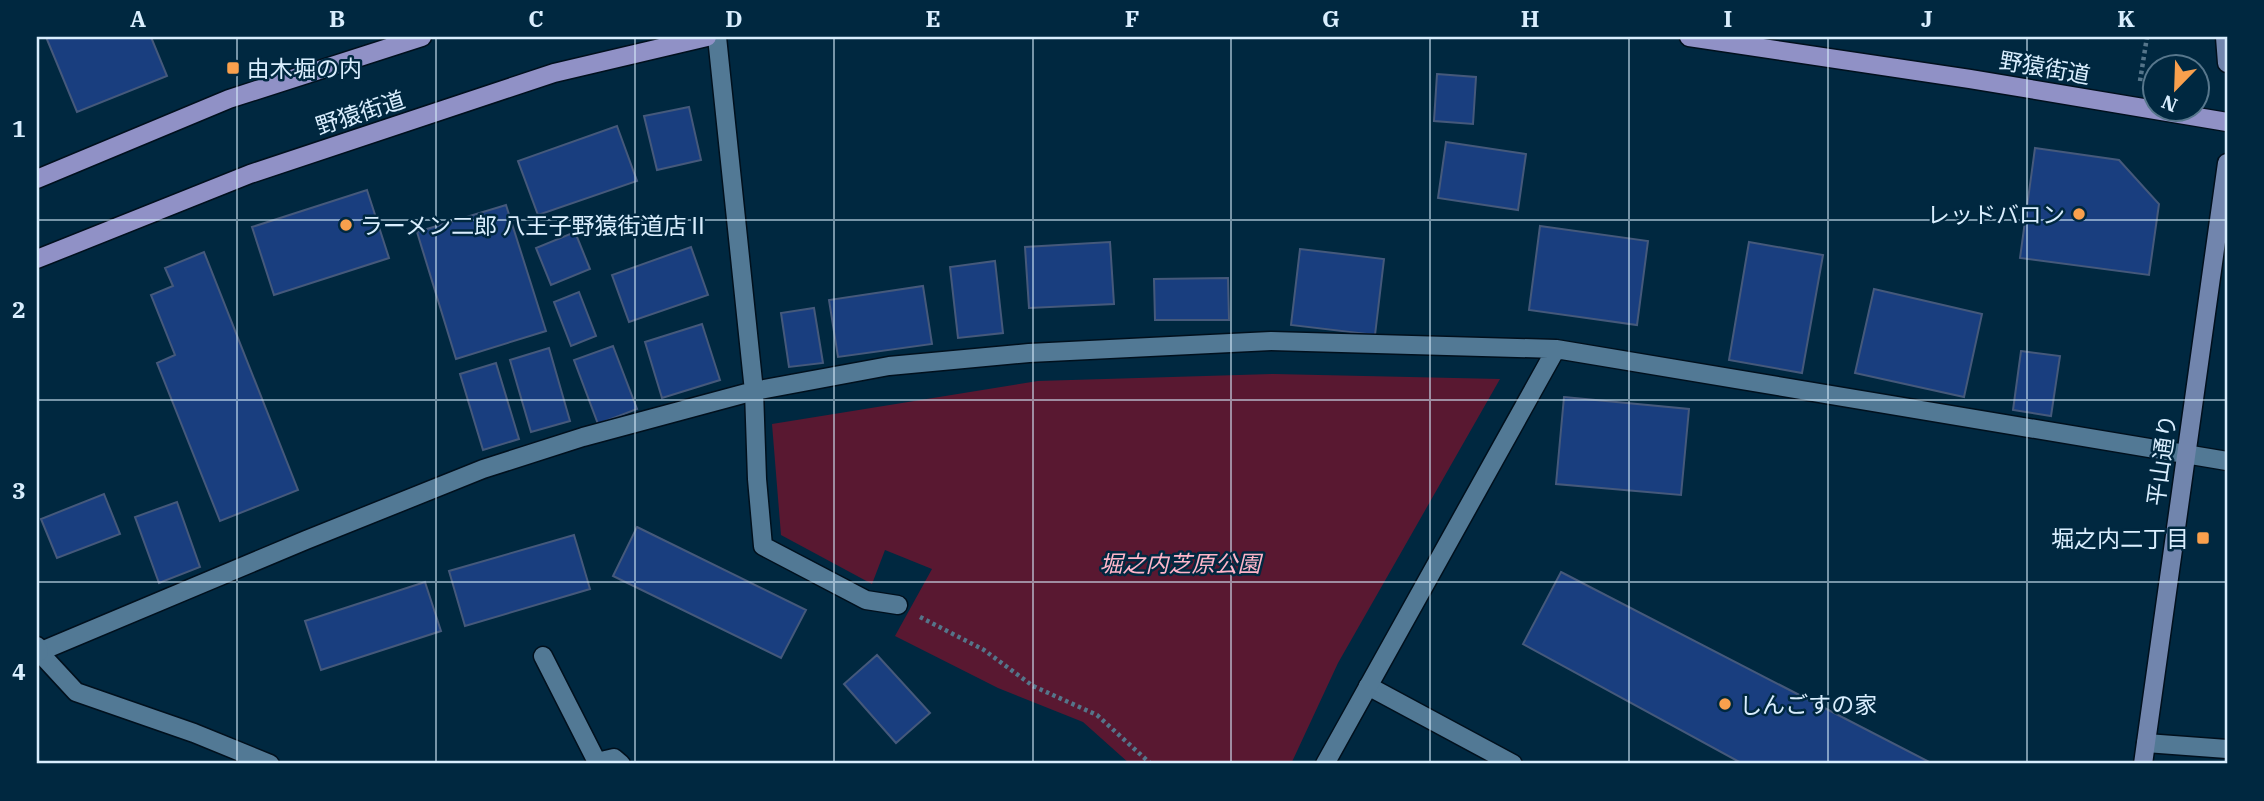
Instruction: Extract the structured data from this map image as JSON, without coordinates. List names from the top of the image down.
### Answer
{
  "streets": {
    "main road": ["野猿街道", "平山通り"]
  },
  "parks": ["堀之内芝原公園"],
  "places": {
    "transit": ["由木堀の内", "堀之内二丁目"],
    "other": ["レッドバロン", "ラーメン二郎 八王子野猿街道店Ⅱ", "しんごすの家"]
  },
  "north": "bottom left",
  "grid": {
    "columns": [
      "A",
      "B",
      "C",
      "D",
      "E",
      "F",
      "G",
      "H",
      "I",
      "J",
      "K"
    ],
    "rows": [
      "1",
      "2",
      "3",
      "4"
    ]
  }
}
